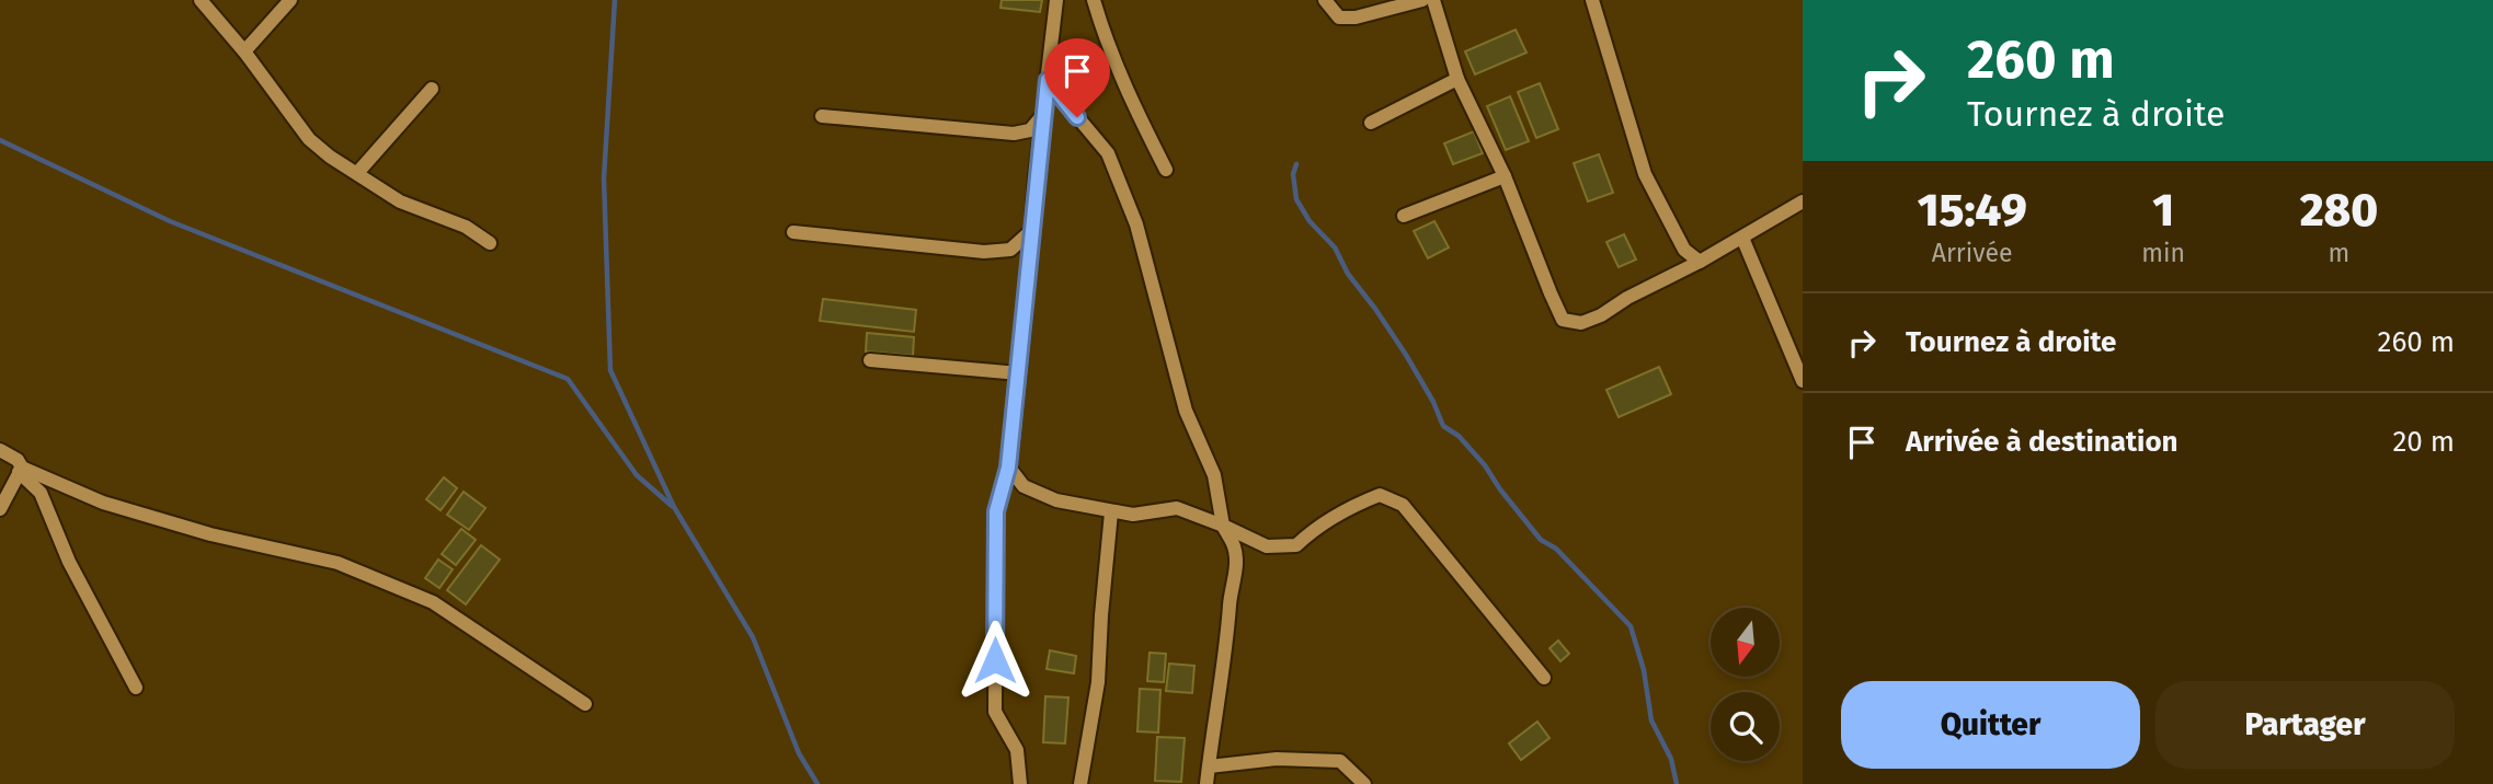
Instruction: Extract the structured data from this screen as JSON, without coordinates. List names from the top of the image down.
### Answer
{
  "north": "bottom",
  "page": {
    "turn": ["260 m", "Tournez à droite"],
    "eta": [
      "15:49",
      "Arrivée",
      "1",
      "min",
      "280",
      "m"
    ],
    "list": [
      {
        "name": "Tournez à droite",
        "value": "260 m"
      },
      {
        "name": "Arrivée à destination",
        "value": "20 m"
      }
    ],
    "buttons": ["Quitter", "Partager"]
  }
}
